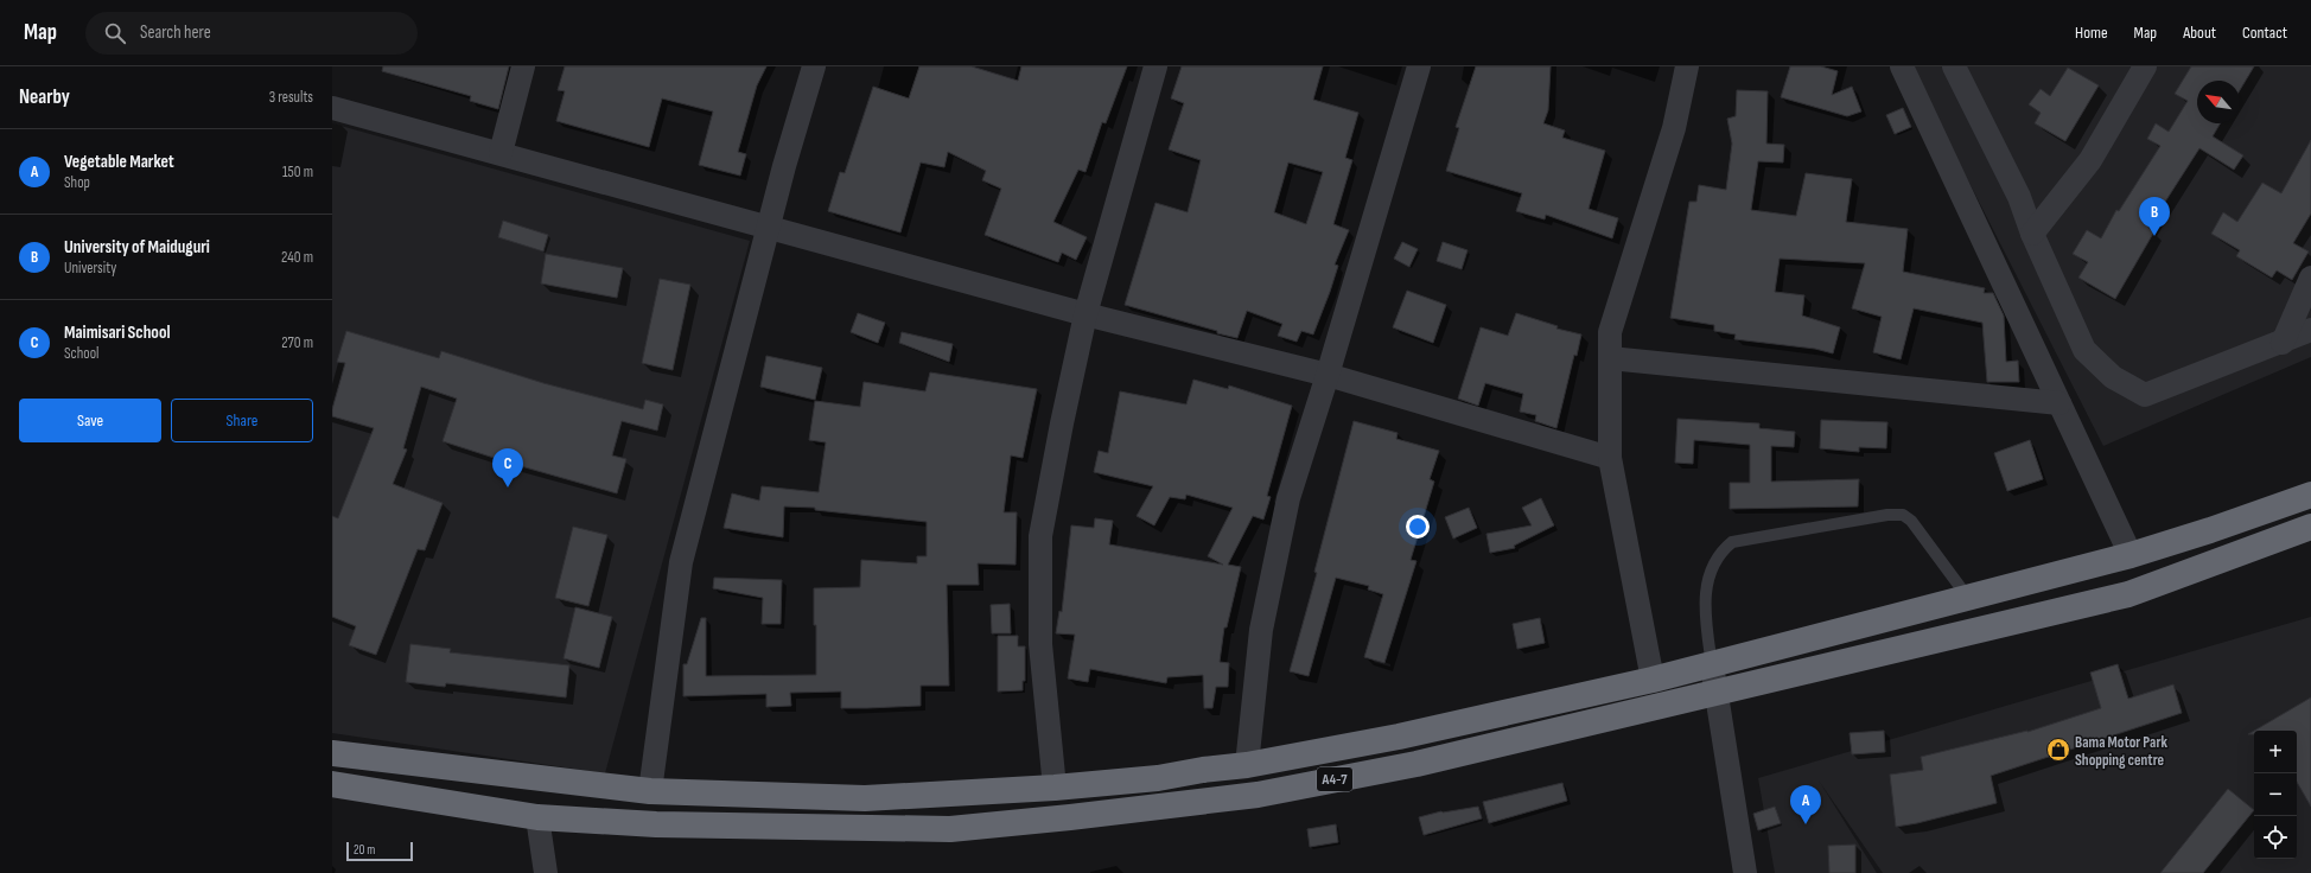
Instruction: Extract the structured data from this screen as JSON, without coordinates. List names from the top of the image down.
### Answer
{
  "streets": {
    "highway": ["A4-7"]
  },
  "places": {
    "shop": ["Bama Motor Park Shopping centre"]
  },
  "scale_bar": "20 m",
  "north": "top left",
  "page": {
    "header": "Map",
    "search": "Search here",
    "nav": [
      "Home",
      "Map",
      "About",
      "Contact"
    ],
    "heading": ["Nearby", "3 results"],
    "list": [
      {
        "mark": "A",
        "name": "Vegetable Market",
        "note": "Shop",
        "value": "150 m"
      },
      {
        "mark": "B",
        "name": "University of Maiduguri",
        "note": "University",
        "value": "240 m"
      },
      {
        "mark": "C",
        "name": "Maimisari School",
        "note": "School",
        "value": "270 m"
      }
    ],
    "pins": ["B", "C", "A"],
    "buttons": ["Save", "Share"],
    "map_buttons": ["+", "−"],
    "scale": "20 m"
  }
}
